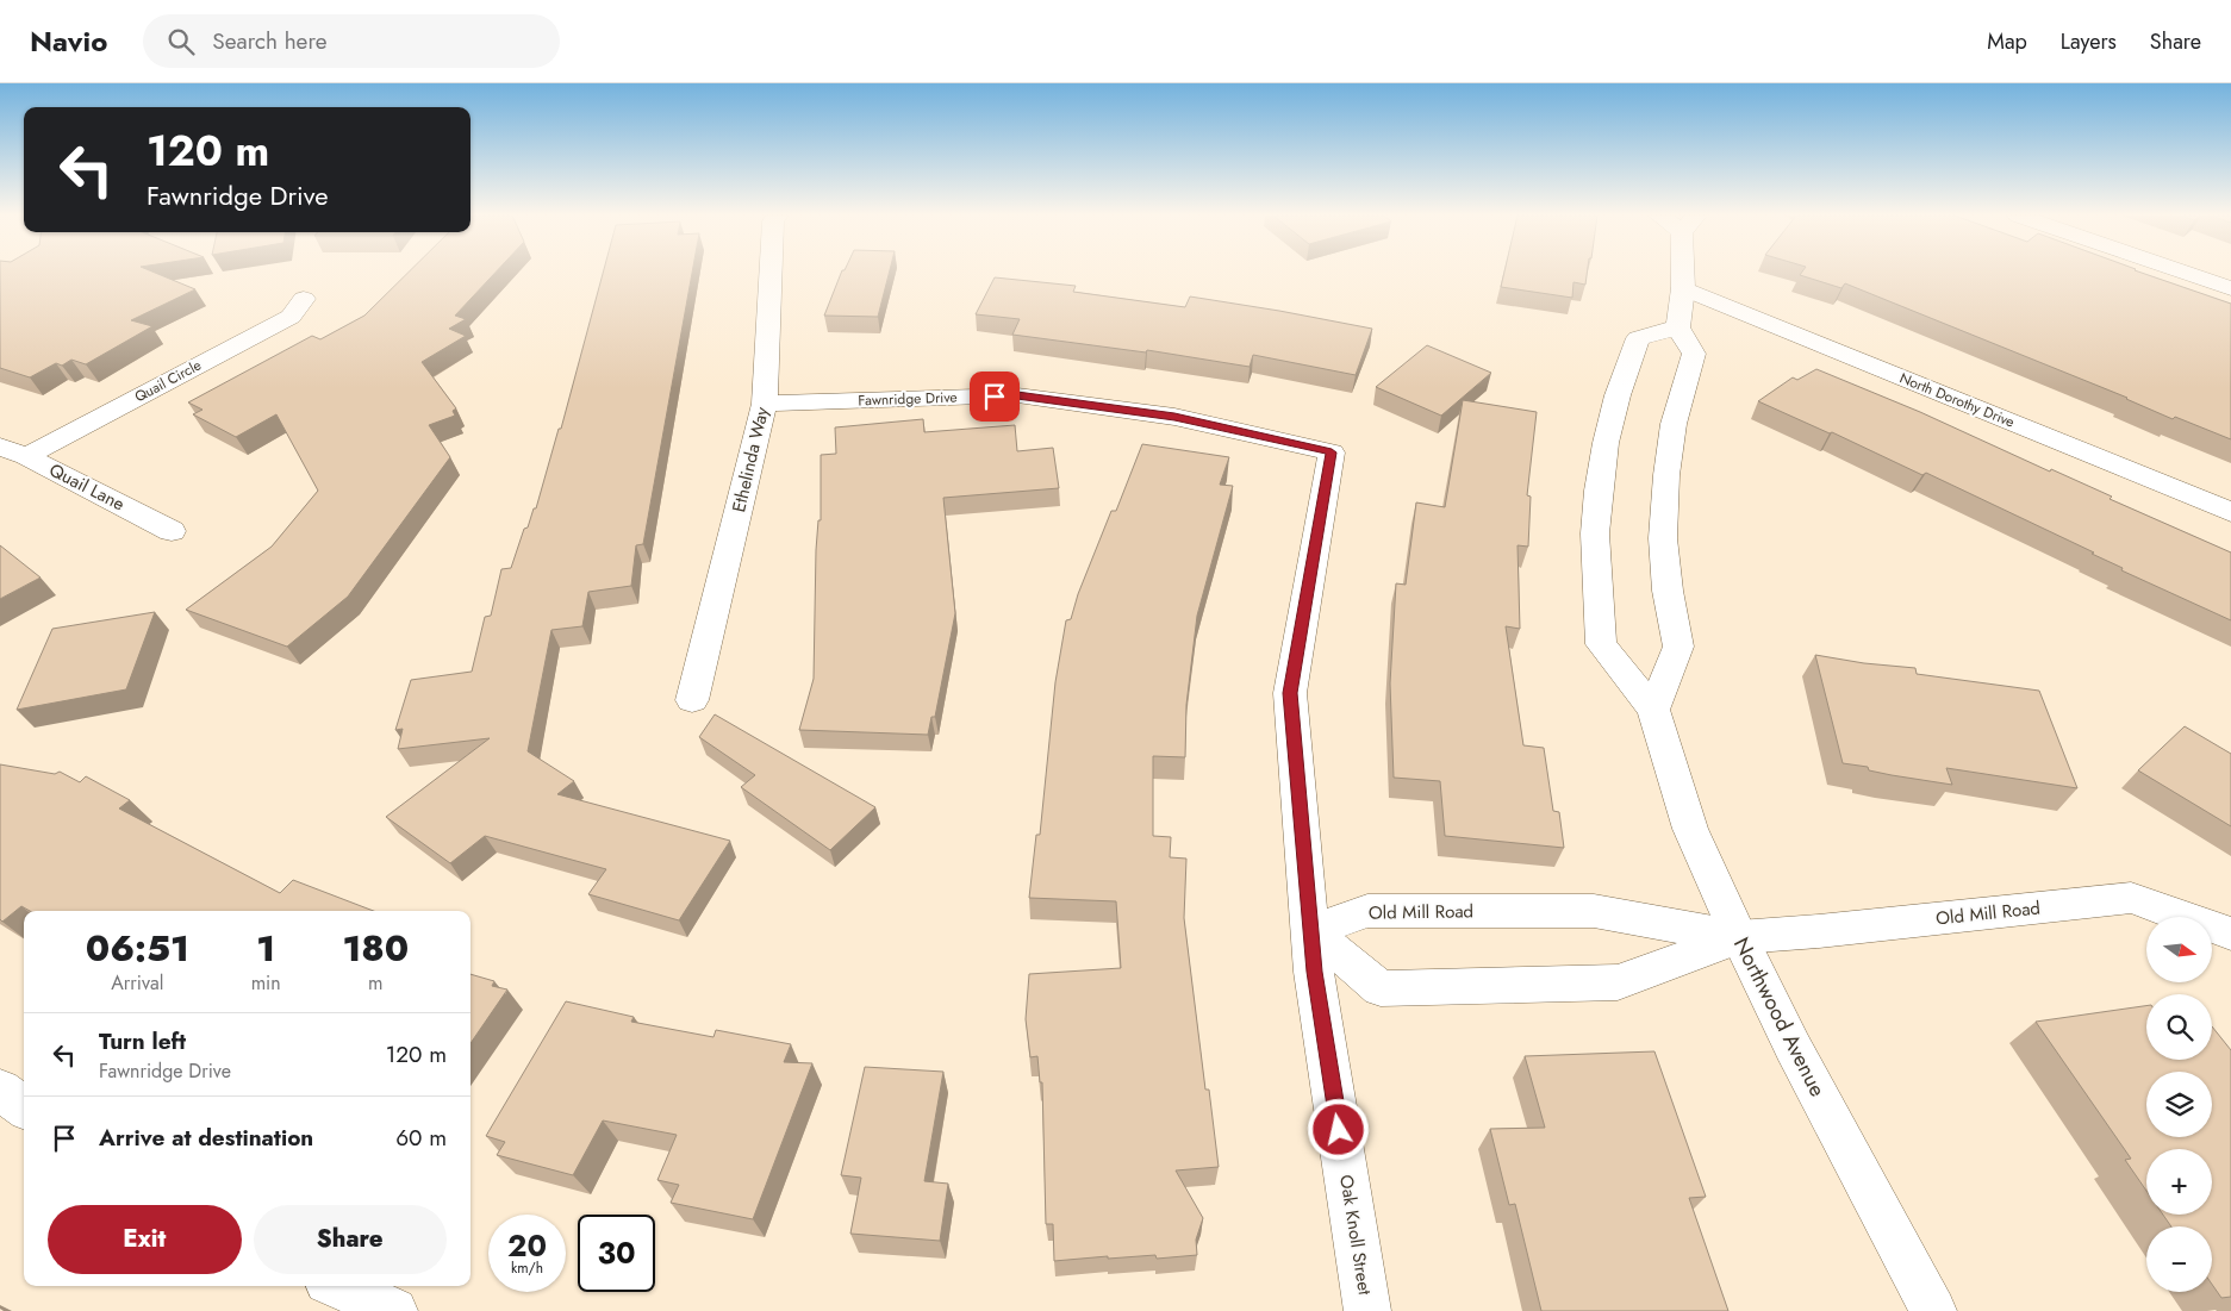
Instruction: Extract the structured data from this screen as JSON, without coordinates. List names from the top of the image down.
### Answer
{
  "streets": {
    "street": [
      "Quail Circle",
      "Fawnridge Drive",
      "North Dorothy Drive",
      "Ethelinda Way",
      "Quail Lane",
      "Old Mill Road",
      "Northwood Avenue",
      "Oak Knoll Street"
    ]
  },
  "crossings": [
    ["Quail Circle", "Quail Lane"],
    ["Fawnridge Drive", "Ethelinda Way"],
    ["Fawnridge Drive", "Oak Knoll Street"],
    ["Old Mill Road", "Northwood Avenue"],
    ["Old Mill Road", "Oak Knoll Street"]
  ],
  "north": "right",
  "page": {
    "header": "Navio",
    "search": "Search here",
    "nav": ["Map", "Layers", "Share"],
    "turn": ["120 m", "Fawnridge Drive"],
    "eta": [
      "06:51",
      "Arrival",
      "1",
      "min",
      "180",
      "m"
    ],
    "map_buttons": ["+", "−"],
    "list": [
      {
        "name": "Turn left",
        "note": "Fawnridge Drive",
        "value": "120 m"
      },
      {
        "name": "Arrive at destination",
        "value": "60 m"
      }
    ],
    "buttons": ["Exit", "Share"],
    "speed": "20 km/h",
    "limit": "30"
  }
}
